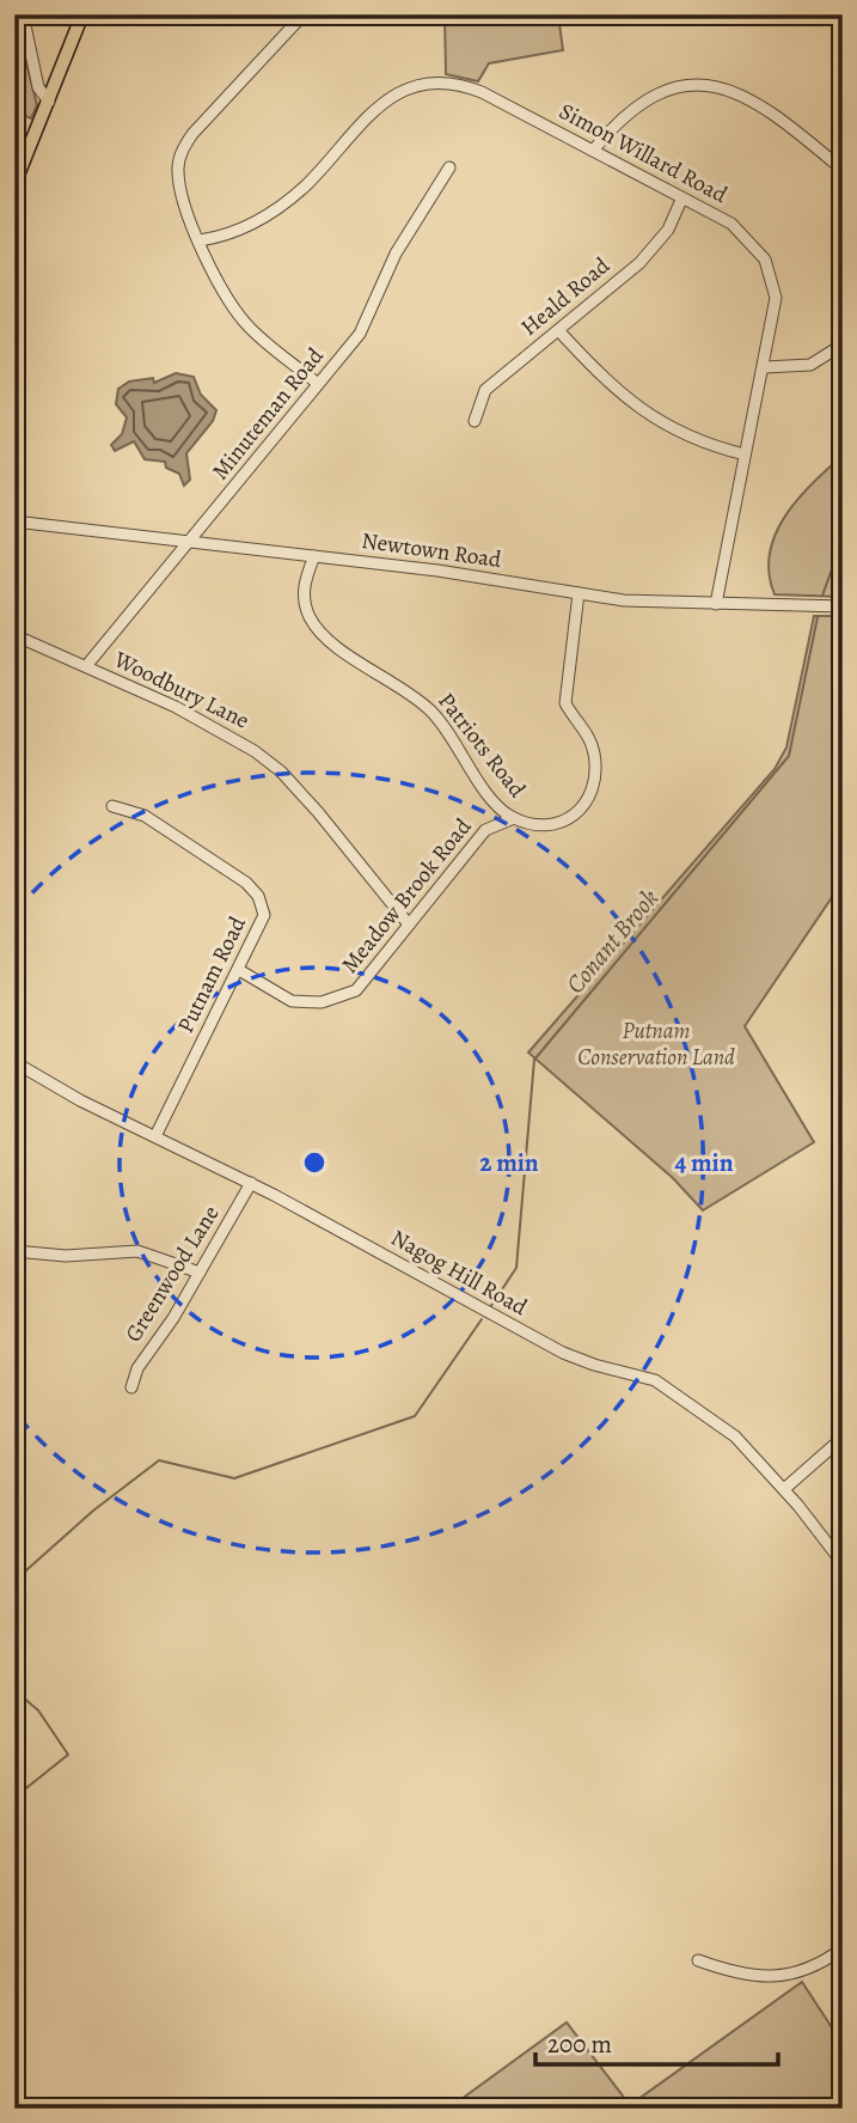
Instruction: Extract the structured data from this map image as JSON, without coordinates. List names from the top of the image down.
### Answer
{
  "streets": {
    "street": [
      "Simon Willard Road",
      "Heald Road",
      "Minuteman Road",
      "Newtown Road",
      "Woodbury Lane",
      "Patriots Road",
      "Meadow Brook Road",
      "Putnam Road",
      "Nagog Hill Road",
      "Greenwood Lane"
    ]
  },
  "crossings": [
    ["Simon Willard Road", "Heald Road"],
    ["Simon Willard Road", "Newtown Road"],
    ["Minuteman Road", "Newtown Road"],
    ["Minuteman Road", "Woodbury Lane"],
    ["Newtown Road", "Patriots Road"],
    ["Woodbury Lane", "Meadow Brook Road"],
    ["Patriots Road", "Meadow Brook Road"],
    ["Meadow Brook Road", "Putnam Road"],
    ["Putnam Road", "Nagog Hill Road"],
    ["Nagog Hill Road", "Greenwood Lane"]
  ],
  "water": ["Conant Brook"],
  "parks": ["Putnam Conservation Land"],
  "scale_bar": "200 m",
  "rings": ["2 min", "4 min"]
}
